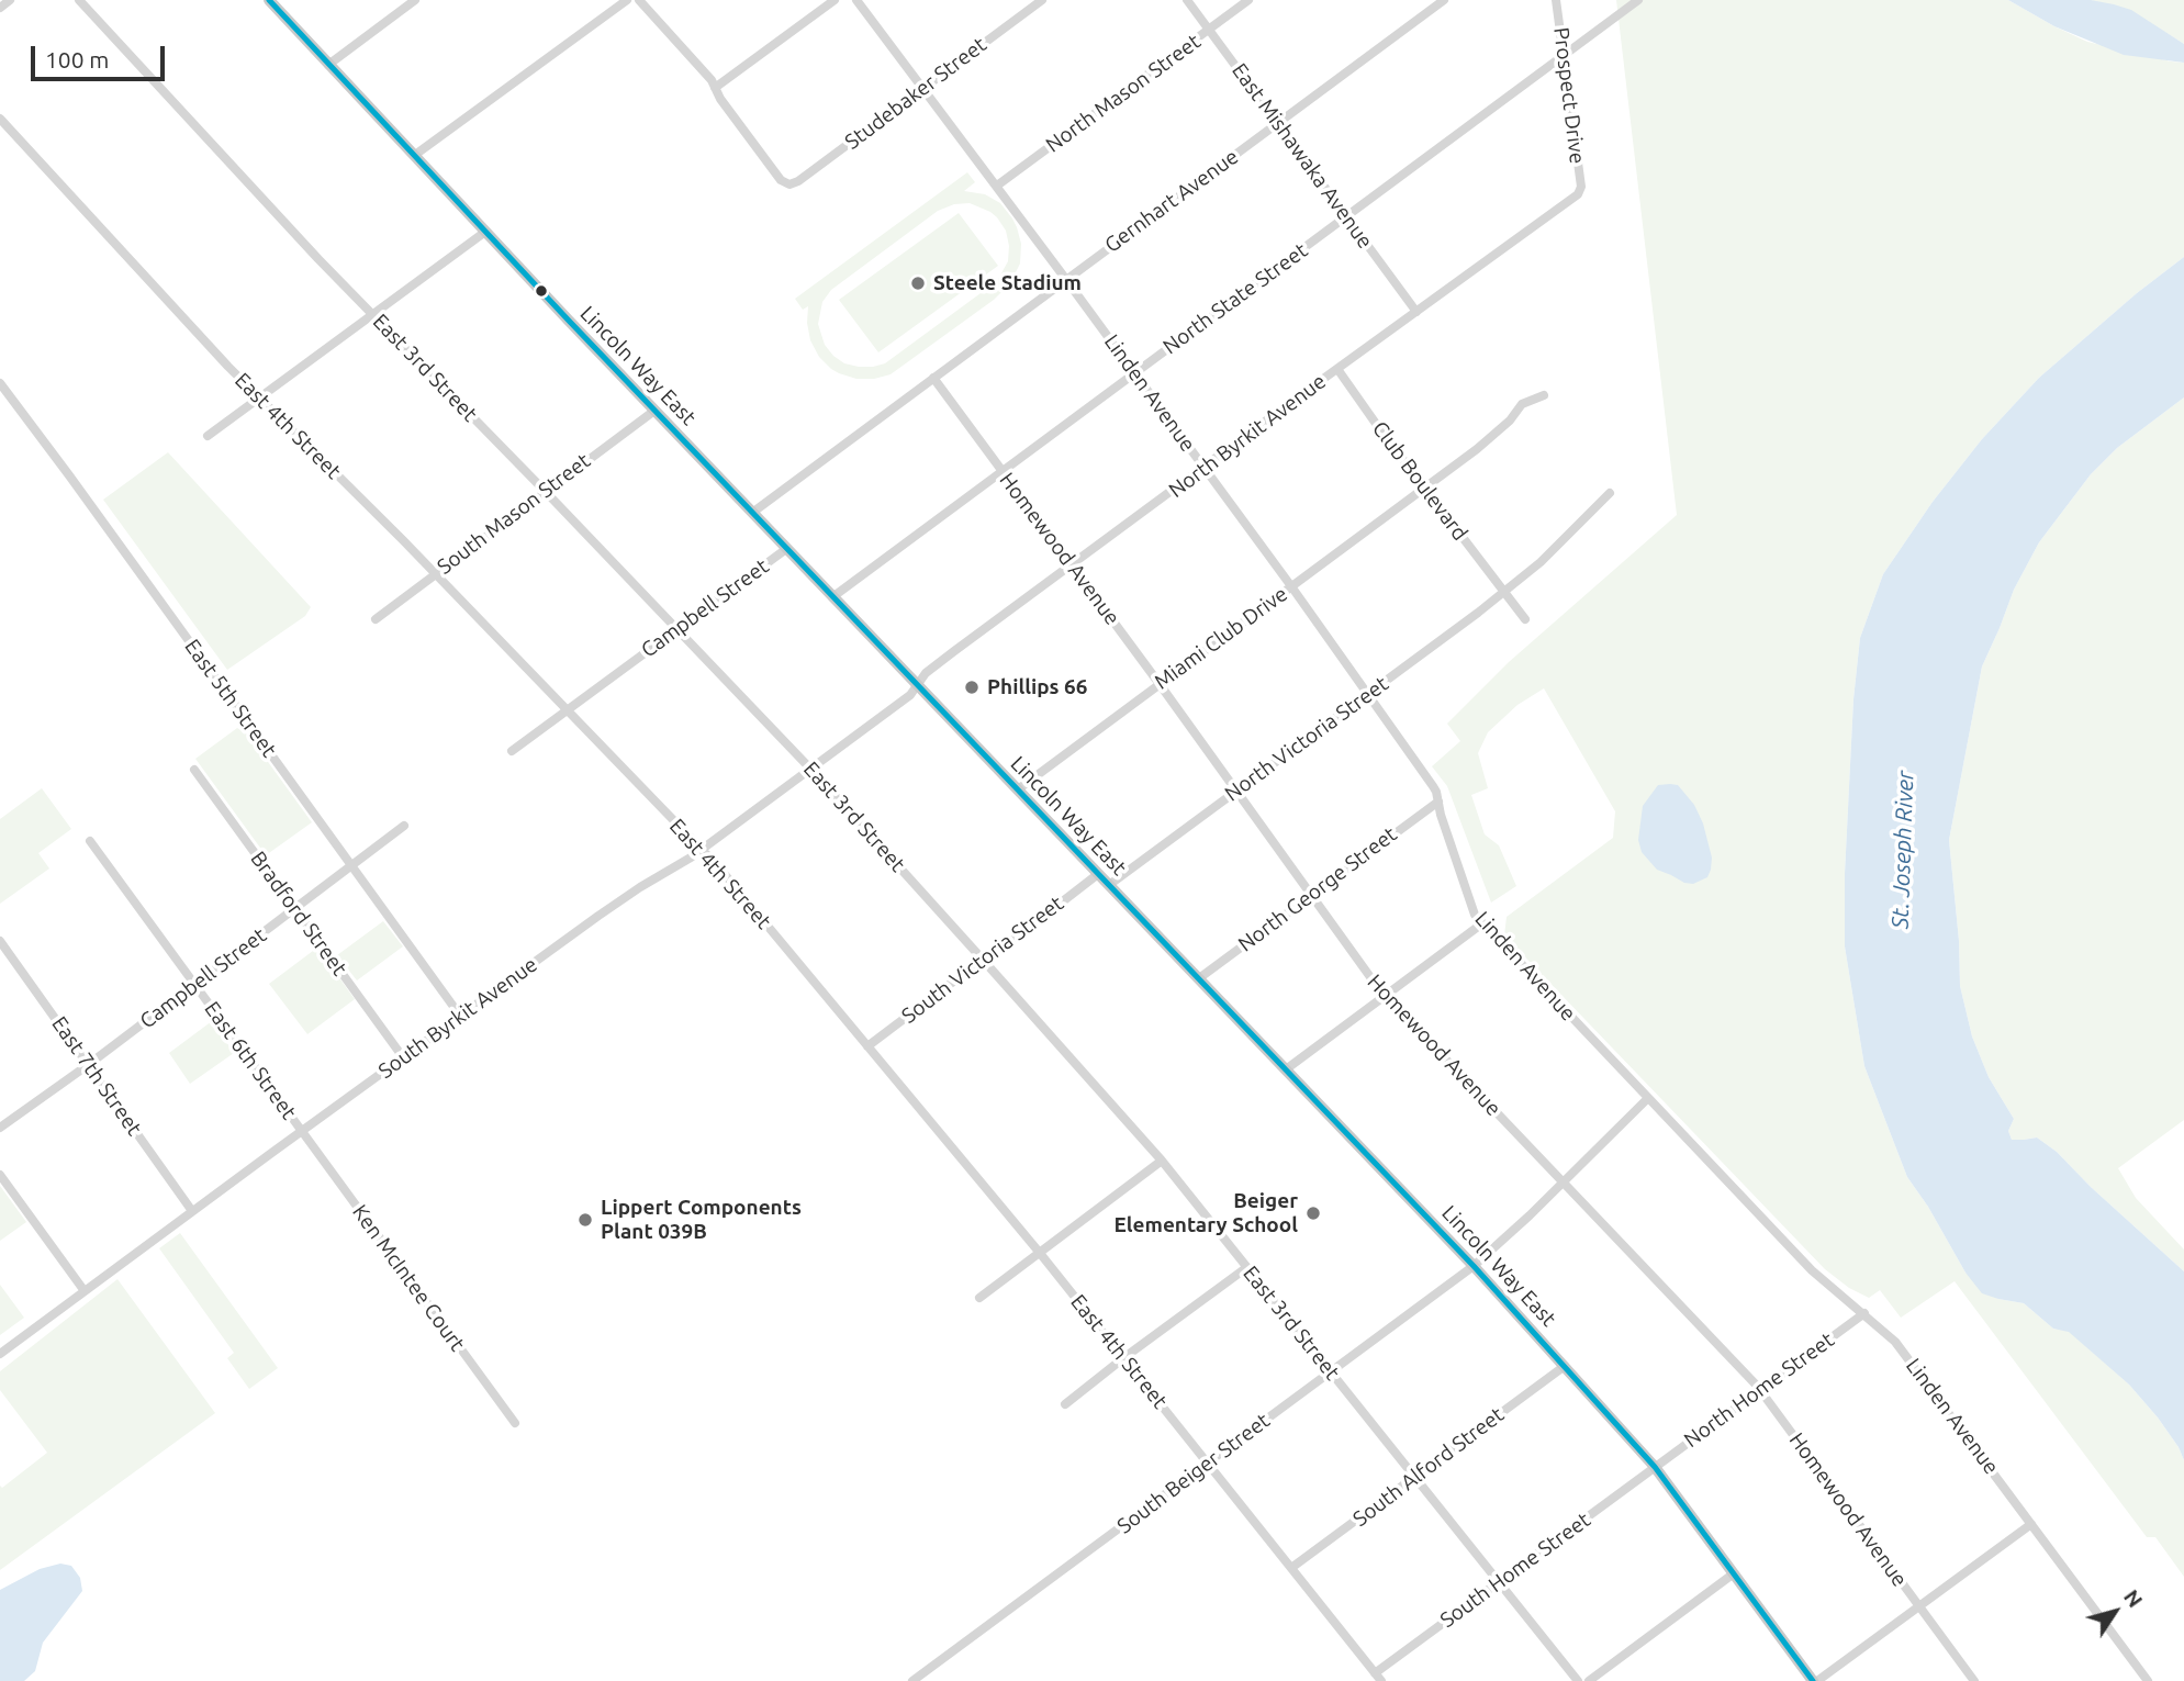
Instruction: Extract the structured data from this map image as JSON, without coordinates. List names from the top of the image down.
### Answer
{
  "streets": {
    "main road": ["Lincoln Way East"],
    "street": [
      "Studebaker Street",
      "North Mason Street",
      "Prospect Drive",
      "East Mishawaka Avenue",
      "Gernhart Avenue",
      "North State Street",
      "East 3rd Street",
      "Linden Avenue",
      "East 4th Street",
      "North Byrkit Avenue",
      "Club Boulevard",
      "South Mason Street",
      "Homewood Avenue",
      "Campbell Street",
      "Miami Club Drive",
      "East 5th Street",
      "North Victoria Street",
      "North George Street",
      "Bradford Street",
      "South Victoria Street",
      "South Byrkit Avenue",
      "East 6th Street",
      "East 7th Street",
      "Ken McIntee Court",
      "North Home Street",
      "South Alford Street",
      "South Beiger Street",
      "South Home Street"
    ]
  },
  "crossings": [
    ["Studebaker Street", "Linden Avenue"],
    ["North Mason Street", "East Mishawaka Avenue"],
    ["North Mason Street", "Linden Avenue"],
    ["Prospect Drive", "North State Street"],
    ["Prospect Drive", "North Byrkit Avenue"],
    ["East Mishawaka Avenue", "Gernhart Avenue"],
    ["East Mishawaka Avenue", "North State Street"],
    ["East Mishawaka Avenue", "North Byrkit Avenue"],
    ["Gernhart Avenue", "Lincoln Way East"],
    ["Gernhart Avenue", "Linden Avenue"],
    ["Gernhart Avenue", "Homewood Avenue"],
    ["North State Street", "Lincoln Way East"],
    ["North State Street", "Linden Avenue"],
    ["North State Street", "Homewood Avenue"],
    ["Lincoln Way East", "North Byrkit Avenue"],
    ["Lincoln Way East", "South Mason Street"],
    ["Lincoln Way East", "Campbell Street"],
    ["Lincoln Way East", "Miami Club Drive"],
    ["Lincoln Way East", "North Victoria Street"],
    ["Lincoln Way East", "North George Street"],
    ["Lincoln Way East", "South Victoria Street"],
    ["Lincoln Way East", "South Byrkit Avenue"],
    ["Lincoln Way East", "North Home Street"],
    ["Lincoln Way East", "South Alford Street"],
    ["Lincoln Way East", "South Beiger Street"],
    ["Lincoln Way East", "South Home Street"],
    ["East 3rd Street", "South Mason Street"],
    ["East 3rd Street", "Campbell Street"],
    ["East 3rd Street", "South Victoria Street"],
    ["East 3rd Street", "South Byrkit Avenue"],
    ["East 3rd Street", "South Alford Street"],
    ["East 3rd Street", "South Beiger Street"],
    ["East 3rd Street", "South Home Street"],
    ["Linden Avenue", "North Byrkit Avenue"],
    ["Linden Avenue", "Miami Club Drive"],
    ["Linden Avenue", "North Victoria Street"],
    ["Linden Avenue", "North George Street"],
    ["Linden Avenue", "North Home Street"],
    ["Linden Avenue", "South Beiger Street"],
    ["East 4th Street", "South Mason Street"],
    ["East 4th Street", "Campbell Street"],
    ["East 4th Street", "South Victoria Street"],
    ["East 4th Street", "South Byrkit Avenue"],
    ["East 4th Street", "South Alford Street"],
    ["East 4th Street", "South Beiger Street"],
    ["East 4th Street", "South Home Street"],
    ["North Byrkit Avenue", "Club Boulevard"],
    ["North Byrkit Avenue", "Homewood Avenue"],
    ["North Byrkit Avenue", "South Byrkit Avenue"],
    ["Club Boulevard", "Miami Club Drive"],
    ["Club Boulevard", "North Victoria Street"],
    ["Homewood Avenue", "Miami Club Drive"],
    ["Homewood Avenue", "North Victoria Street"],
    ["Homewood Avenue", "North George Street"],
    ["Homewood Avenue", "North Home Street"],
    ["Homewood Avenue", "South Beiger Street"],
    ["Campbell Street", "East 5th Street"],
    ["Campbell Street", "Bradford Street"],
    ["Campbell Street", "East 6th Street"],
    ["Campbell Street", "East 7th Street"],
    ["East 5th Street", "South Byrkit Avenue"],
    ["Bradford Street", "South Byrkit Avenue"],
    ["South Byrkit Avenue", "East 6th Street"],
    ["South Byrkit Avenue", "East 7th Street"],
    ["South Byrkit Avenue", "Ken McIntee Court"],
    ["East 6th Street", "Ken McIntee Court"],
    ["North Home Street", "South Home Street"]
  ],
  "water": ["St. Joseph River"],
  "places": [
    "Steele Stadium",
    "Phillips 66",
    "Beiger Elementary School",
    "Lippert Components Plant 039B"
  ],
  "scale_bar": "100 m",
  "north": "top right"
}
